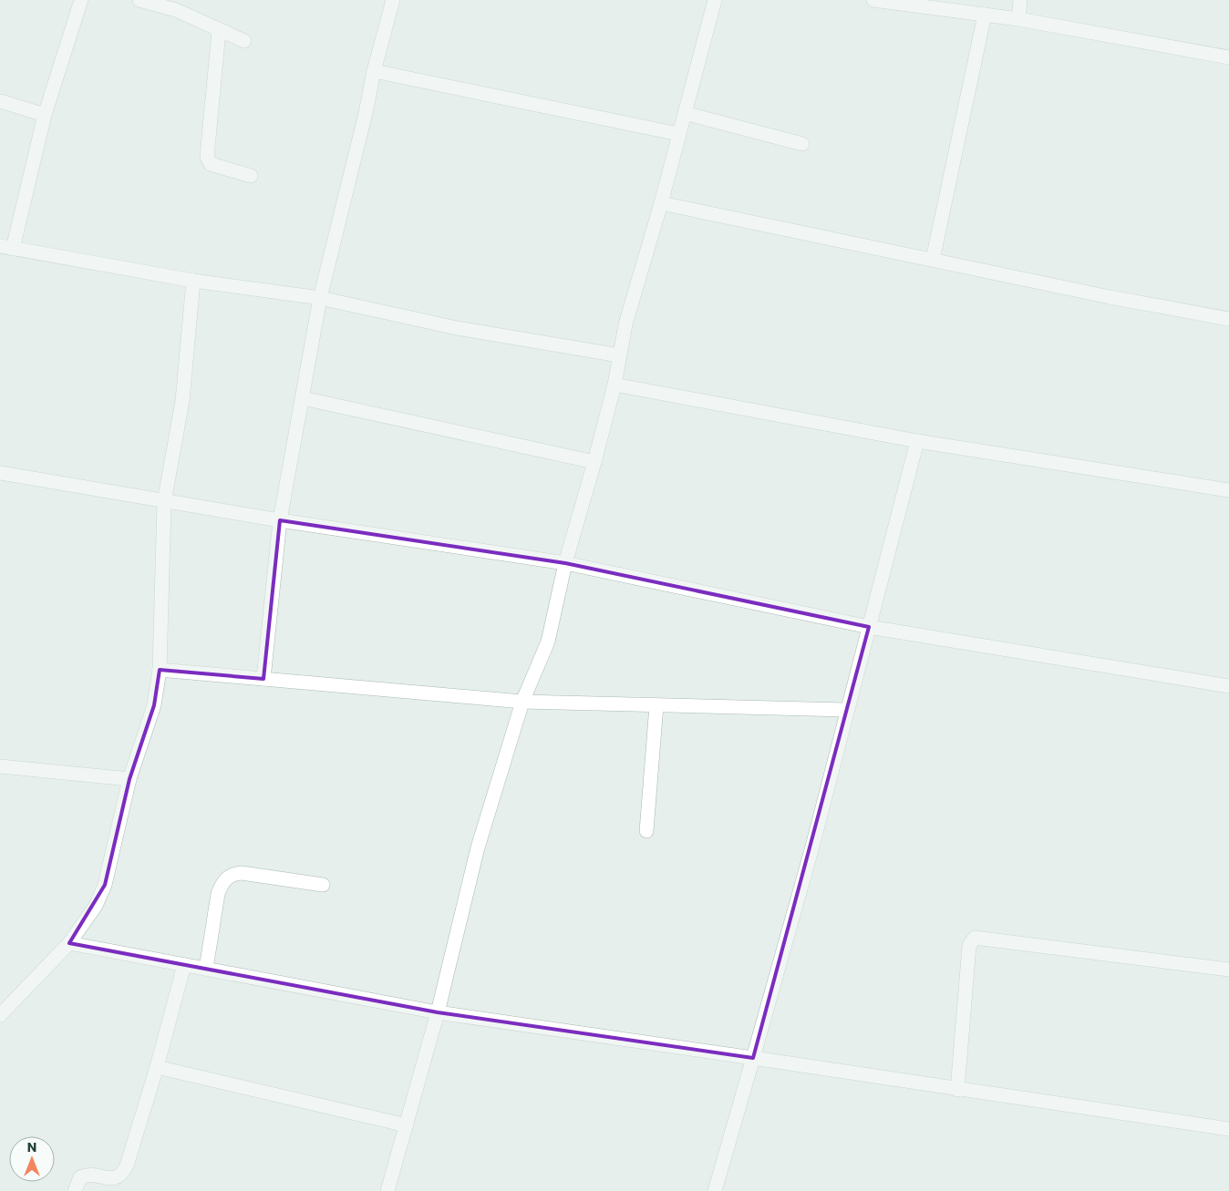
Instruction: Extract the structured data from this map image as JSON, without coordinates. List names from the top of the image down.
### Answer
{
  "north": "top"
}
